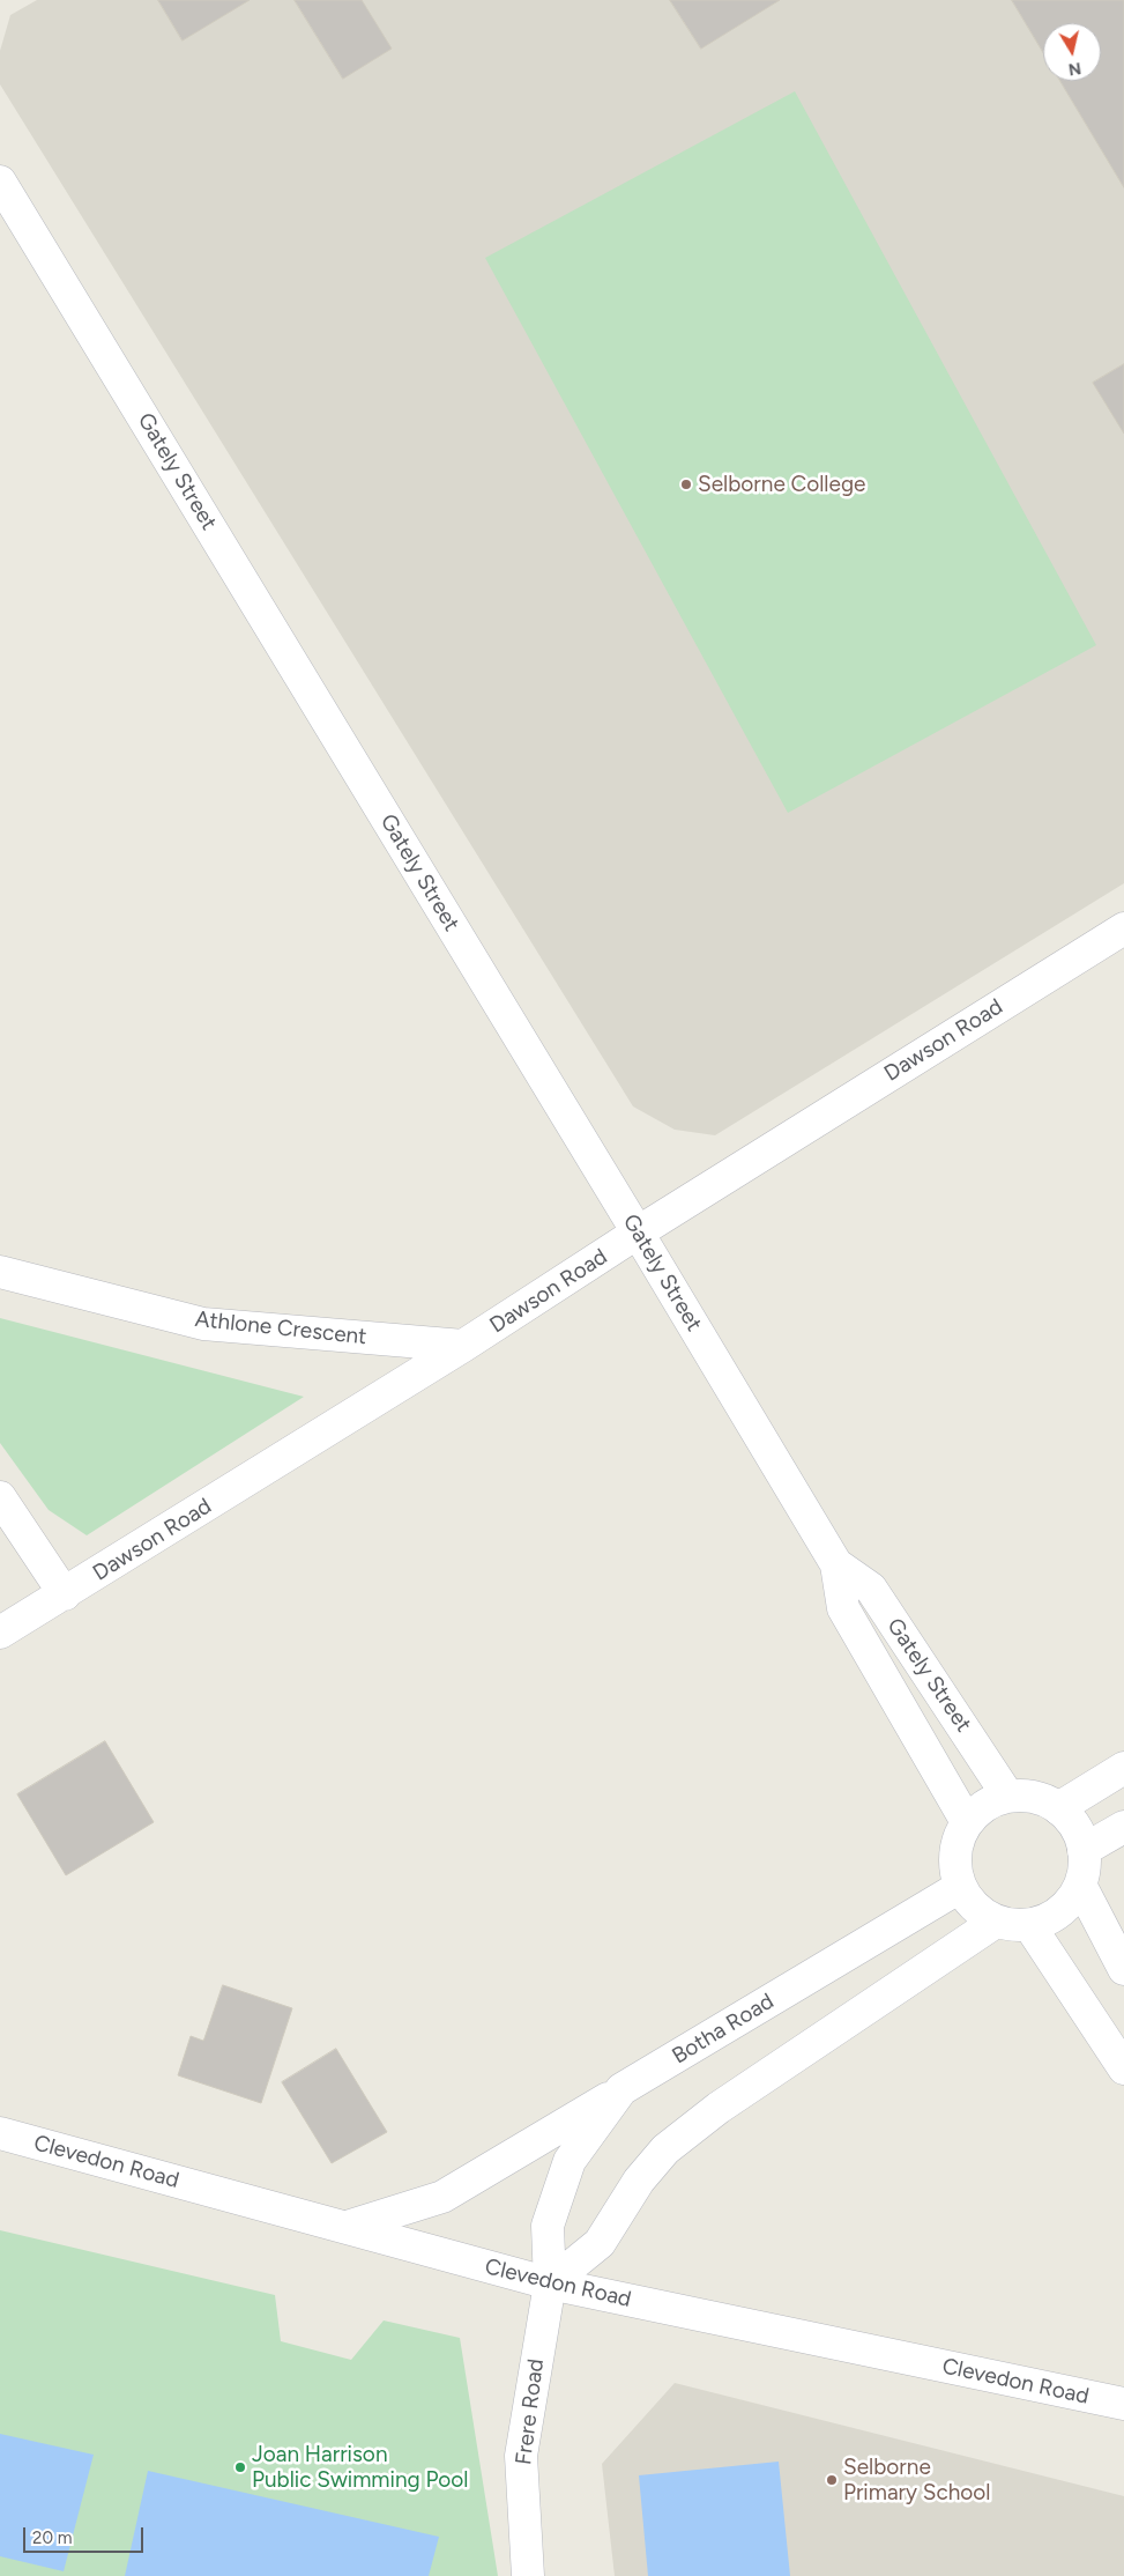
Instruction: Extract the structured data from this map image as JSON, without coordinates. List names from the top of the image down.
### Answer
{
  "streets": {
    "street": [
      "Gately Street",
      "Dawson Road",
      "Athlone Crescent",
      "Botha Road",
      "Clevedon Road",
      "Frere Road"
    ]
  },
  "crossings": [
    ["Gately Street", "Dawson Road"],
    ["Gately Street", "Botha Road"],
    ["Dawson Road", "Athlone Crescent"],
    ["Botha Road", "Frere Road"],
    ["Clevedon Road", "Frere Road"]
  ],
  "places": ["Selborne College", "Joan Harrison Public Swimming Pool", "Selborne Primary School"],
  "scale_bar": "20 m",
  "north": "bottom"
}
